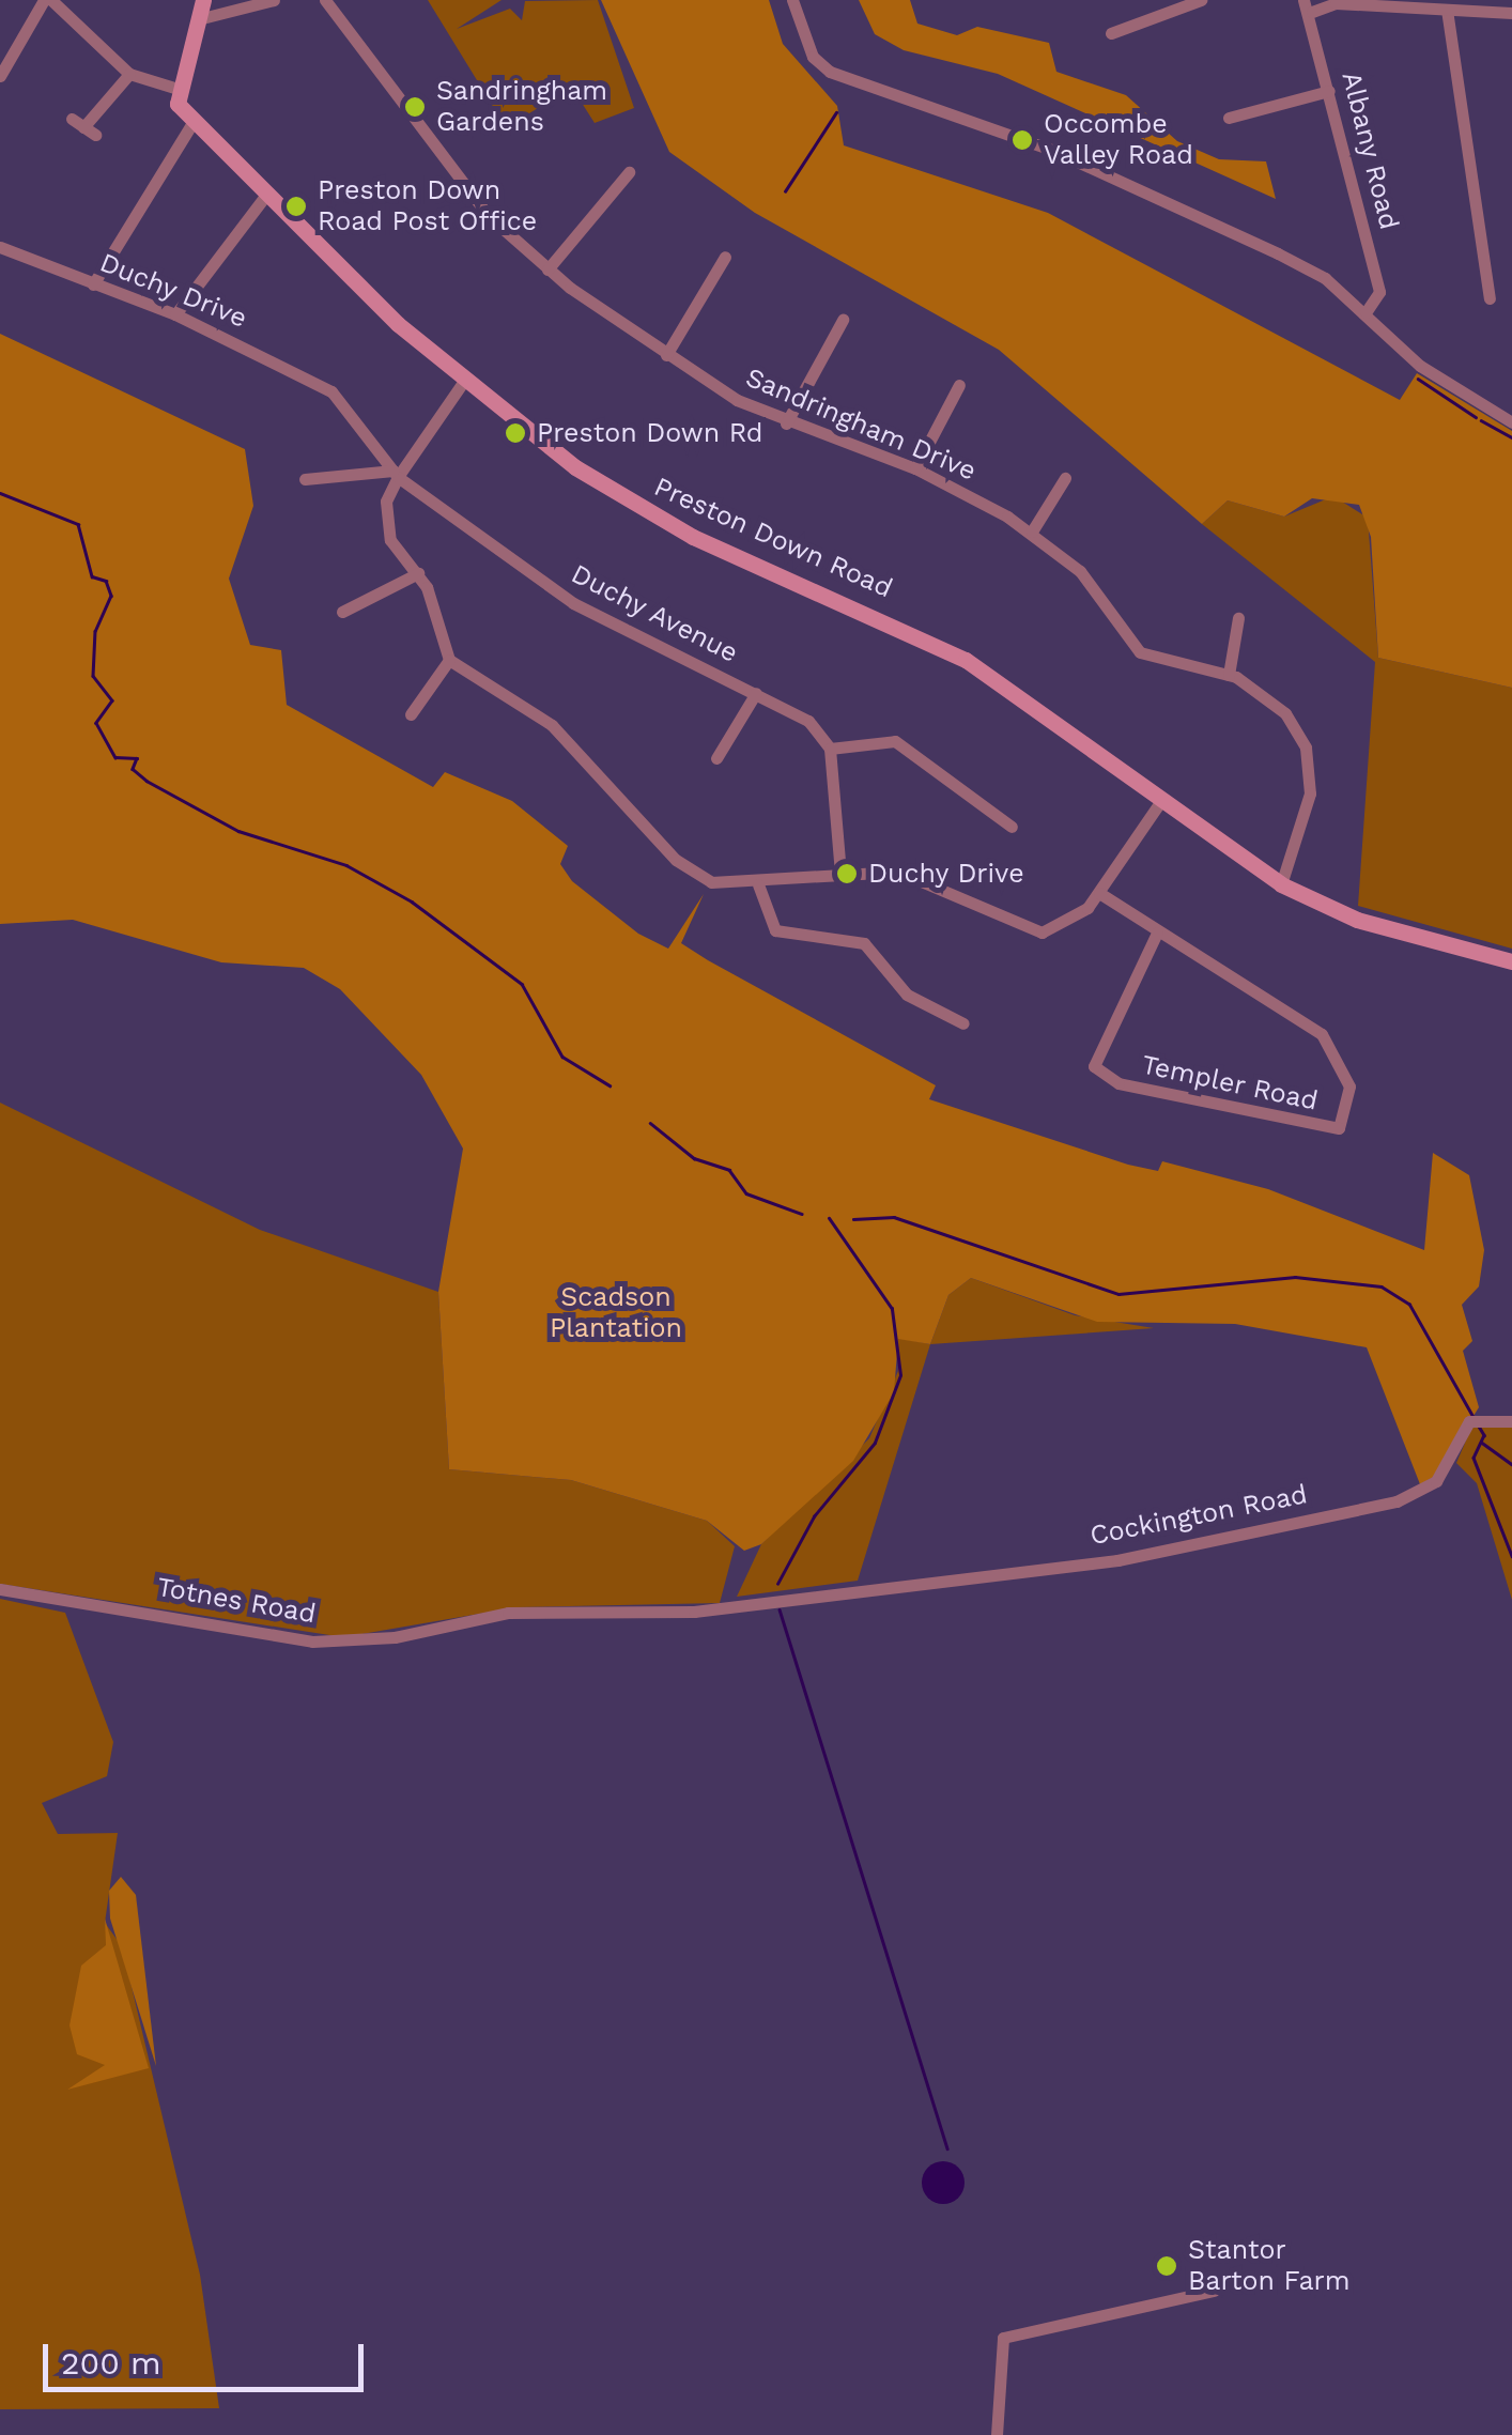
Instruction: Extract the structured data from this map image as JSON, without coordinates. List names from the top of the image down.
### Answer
{
  "streets": {
    "street": [
      "Albany Road",
      "Duchy Drive",
      "Sandringham Drive",
      "Preston Down Road",
      "Duchy Avenue",
      "Templer Road",
      "Cockington Road",
      "Totnes Road"
    ]
  },
  "crossings": [
    ["Duchy Drive", "Duchy Avenue"],
    ["Sandringham Drive", "Preston Down Road"],
    ["Cockington Road", "Totnes Road"]
  ],
  "parks": ["Scadson Plantation"],
  "places": [
    "Sandringham Gardens",
    "Occombe Valley Road",
    "Preston Down Road Post Office",
    "Preston Down Rd",
    "Duchy Drive",
    "Stantor Barton Farm"
  ],
  "scale_bar": "200 m"
}
